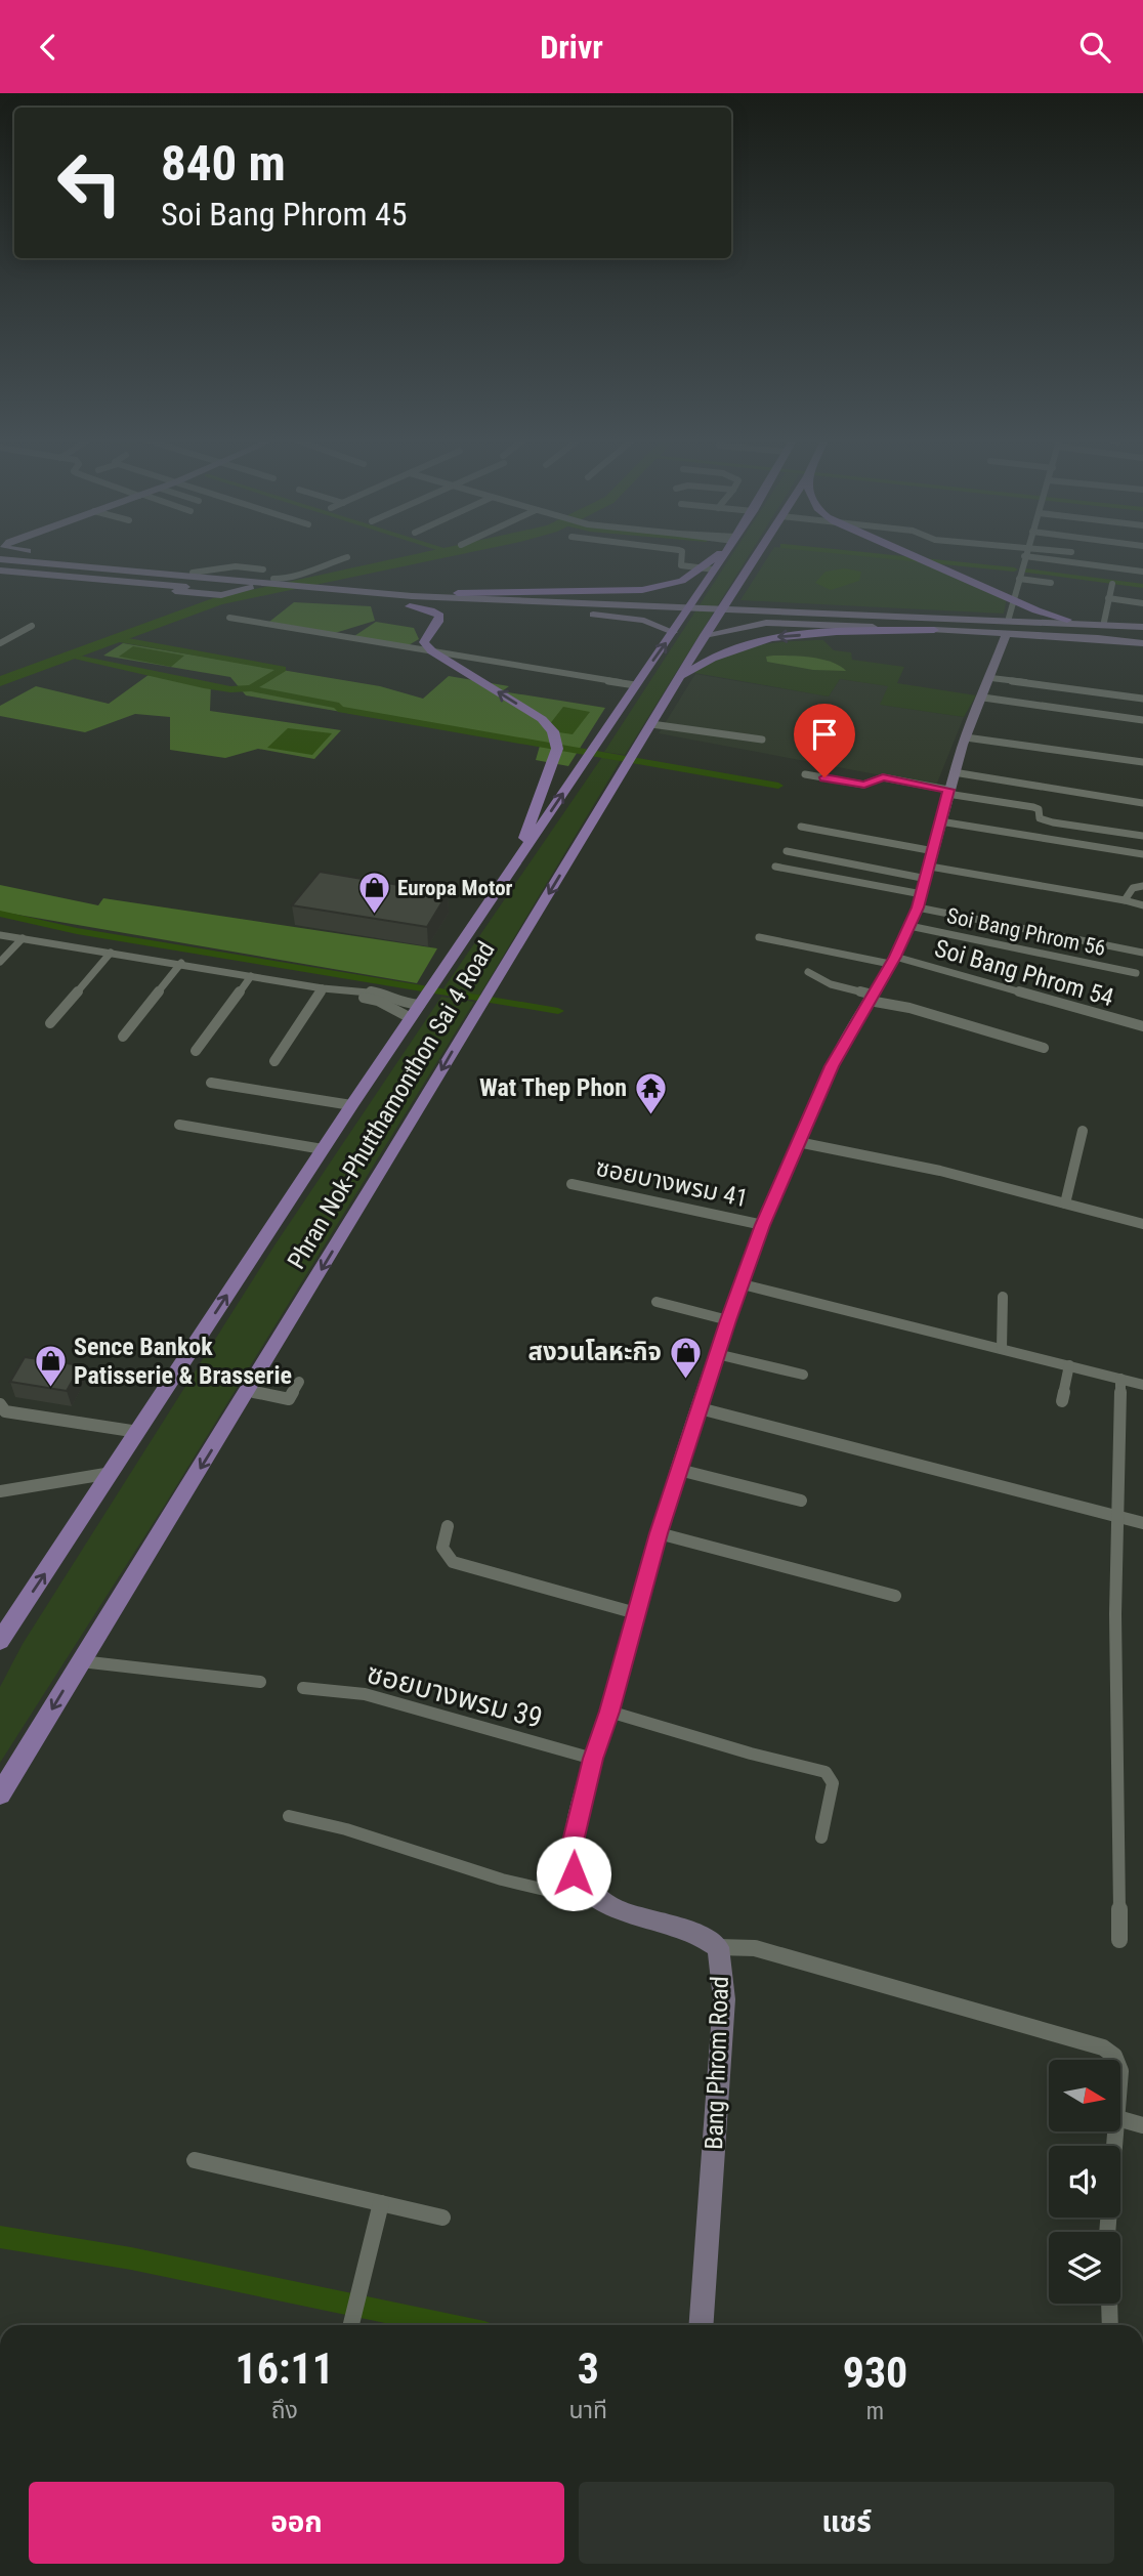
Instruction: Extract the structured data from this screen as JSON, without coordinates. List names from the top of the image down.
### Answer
{
  "streets": {
    "main road": ["Phran Nok-Phutthamonthon Sai 4 Road", "Bang Phrom Road"],
    "street": [
      "Soi Bang Phrom 56",
      "Soi Bang Phrom 54",
      "ซอยบางพรม 41",
      "ซอยบางพรม 39"
    ]
  },
  "crossings": [
    ["Soi Bang Phrom 56", "Bang Phrom Road"],
    ["Soi Bang Phrom 54", "Bang Phrom Road"],
    ["ซอยบางพรม 41", "Bang Phrom Road"],
    ["ซอยบางพรม 39", "Bang Phrom Road"]
  ],
  "places": {
    "shop": ["Europa Motor", "สงวนโลหะกิจ", "Sence Bankok Patisserie & Brasserie"],
    "temple": ["Wat Thep Phon"]
  },
  "north": "right",
  "page": {
    "header": "Drivr",
    "turn": ["840 m", "Soi Bang Phrom 45"],
    "eta": [
      "16:11",
      "ถึง",
      "3",
      "นาที",
      "930",
      "m"
    ],
    "buttons": ["ออก", "แชร์"]
  }
}
